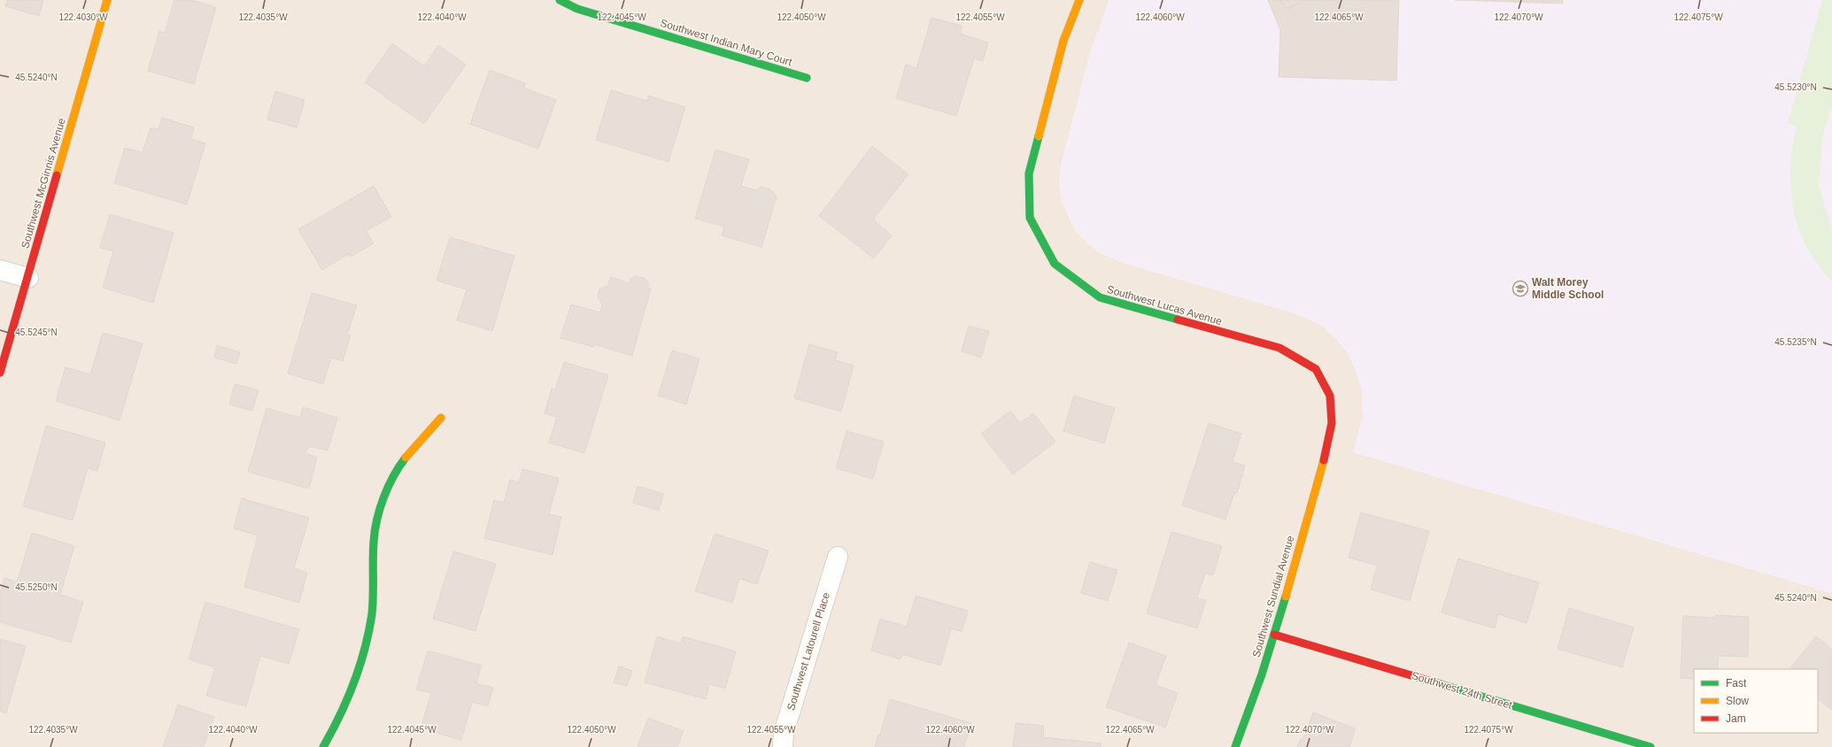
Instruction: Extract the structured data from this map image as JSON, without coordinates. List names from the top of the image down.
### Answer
{
  "streets": {
    "street": [
      "Southwest Indian Mary Court",
      "Southwest McGinnis Avenue",
      "Southwest Lucas Avenue",
      "Southwest Sundial Avenue",
      "Southwest Latourell Place",
      "Southwest 24th Street"
    ]
  },
  "crossings": [
    ["Southwest Lucas Avenue", "Southwest Sundial Avenue"],
    ["Southwest Sundial Avenue", "Southwest 24th Street"]
  ],
  "places": {
    "school or university": ["Walt Morey Middle School"]
  },
  "legend": ["Fast", "Slow", "Jam"],
  "coordinates": [
    "122.4030°W",
    "122.4035°W",
    "122.4040°W",
    "122.4045°W",
    "122.4050°W",
    "122.4055°W",
    "122.4060°W",
    "122.4065°W",
    "122.4070°W",
    "122.4075°W",
    "45.5240°N",
    "45.5230°N",
    "45.5245°N",
    "45.5235°N",
    "45.5250°N"
  ]
}
